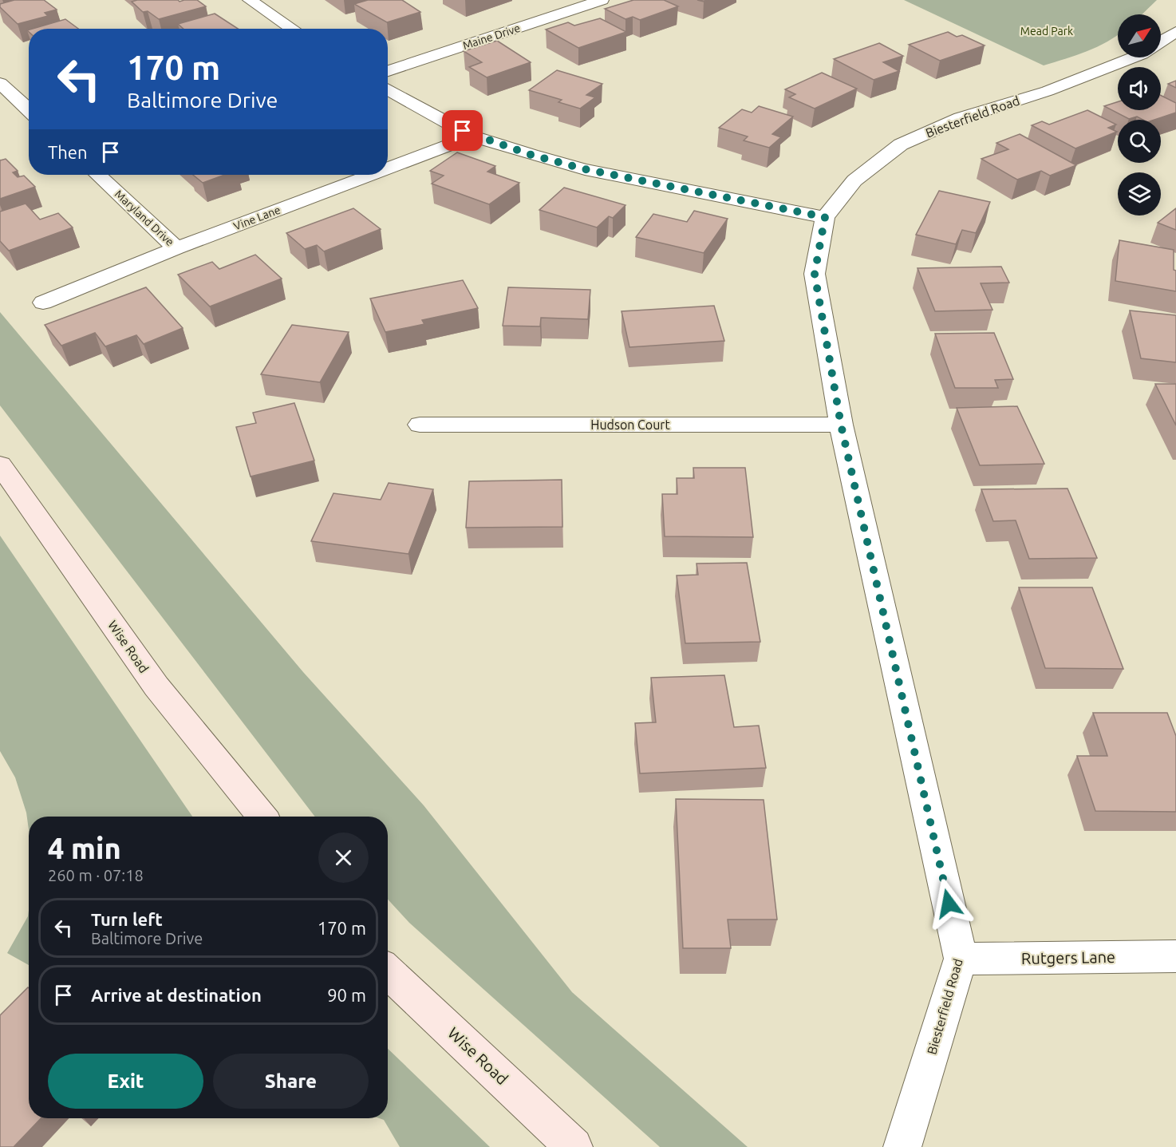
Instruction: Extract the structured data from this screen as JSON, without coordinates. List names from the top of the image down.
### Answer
{
  "streets": {
    "street": [
      "Maine Drive",
      "Biesterfield Road",
      "Maryland Drive",
      "Vine Lane",
      "Hudson Court",
      "Wise Road",
      "Rutgers Lane"
    ]
  },
  "crossings": [
    ["Biesterfield Road", "Hudson Court"],
    ["Biesterfield Road", "Rutgers Lane"],
    ["Maryland Drive", "Vine Lane"]
  ],
  "parks": ["Mead Park"],
  "north": "top right",
  "page": {
    "turn": ["170 m", "Baltimore Drive"],
    "then": "Then",
    "heading": ["4 min", "260 m · 07:18"],
    "list": [
      {
        "name": "Turn left",
        "note": "Baltimore Drive",
        "value": "170 m"
      },
      {
        "name": "Arrive at destination",
        "value": "90 m"
      }
    ],
    "buttons": ["Exit", "Share"]
  }
}
